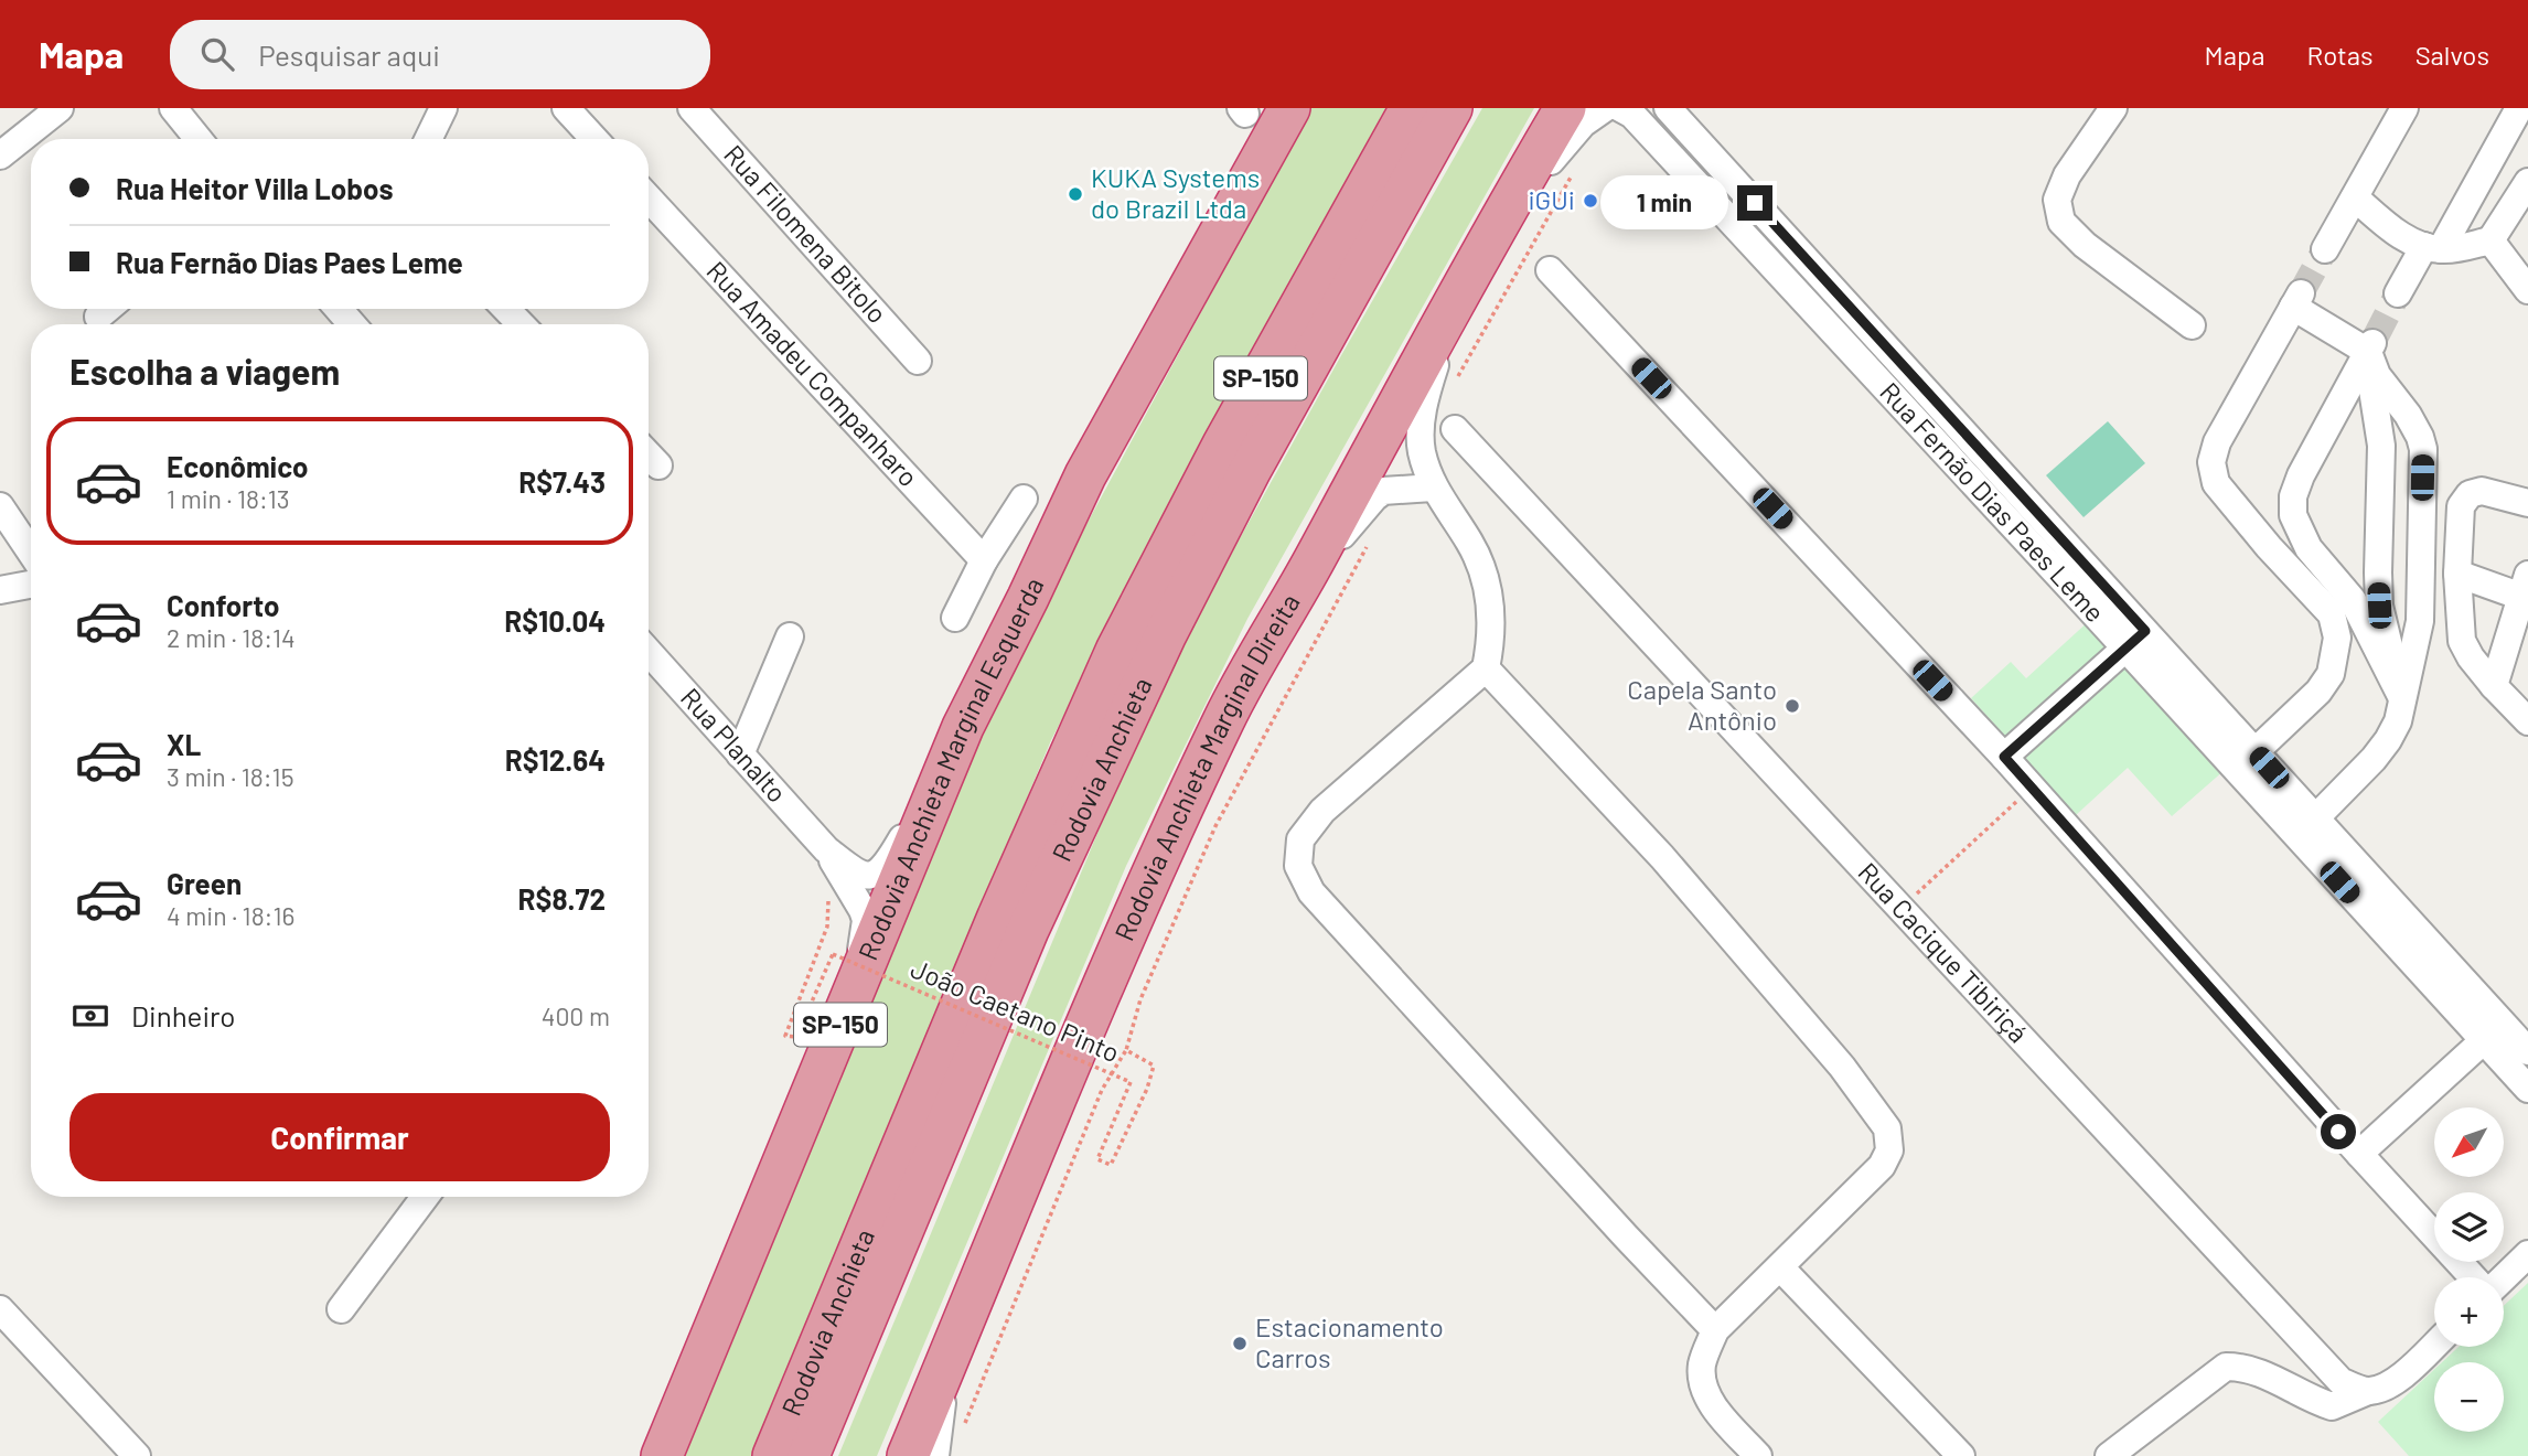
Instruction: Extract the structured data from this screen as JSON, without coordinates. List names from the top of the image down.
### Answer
{
  "streets": {
    "highway": [
      "SP-150",
      "Rodovia Anchieta",
      "Rodovia Anchieta Marginal Direita",
      "Rodovia Anchieta Marginal Esquerda"
    ],
    "street": [
      "Rua Filomena Bitolo",
      "Rua Amadeu Companharo",
      "Rua Fernão Dias Paes Leme",
      "Rua Planalto",
      "Rua Cacique Tibiriçá"
    ],
    "path": ["João Caetano Pinto"]
  },
  "crossings": [
    ["Rua Planalto", "Rodovia Anchieta Marginal Esquerda"]
  ],
  "places": [
    "KUKA Systems do Brazil Ltda",
    "iGUi",
    "Capela Santo Antônio",
    "Estacionamento Carros"
  ],
  "north": "bottom left",
  "page": {
    "header": "Mapa",
    "search": "Pesquisar aqui",
    "nav": ["Mapa", "Rotas", "Salvos"],
    "banner": ["Rua Heitor Villa Lobos", "Rua Fernão Dias Paes Leme"],
    "bubble": "1 min",
    "heading": "Escolha a viagem",
    "list": [
      {
        "name": "Econômico",
        "note": "1 min · 18:13",
        "value": "R$7.43"
      },
      {
        "name": "Conforto",
        "note": "2 min · 18:14",
        "value": "R$10.04"
      },
      {
        "name": "XL",
        "note": "3 min · 18:15",
        "value": "R$12.64"
      },
      {
        "name": "Green",
        "note": "4 min · 18:16",
        "value": "R$8.72"
      }
    ],
    "pay": ["Dinheiro", "400 m"],
    "buttons": "Confirmar",
    "map_buttons": ["+", "−"]
  }
}
